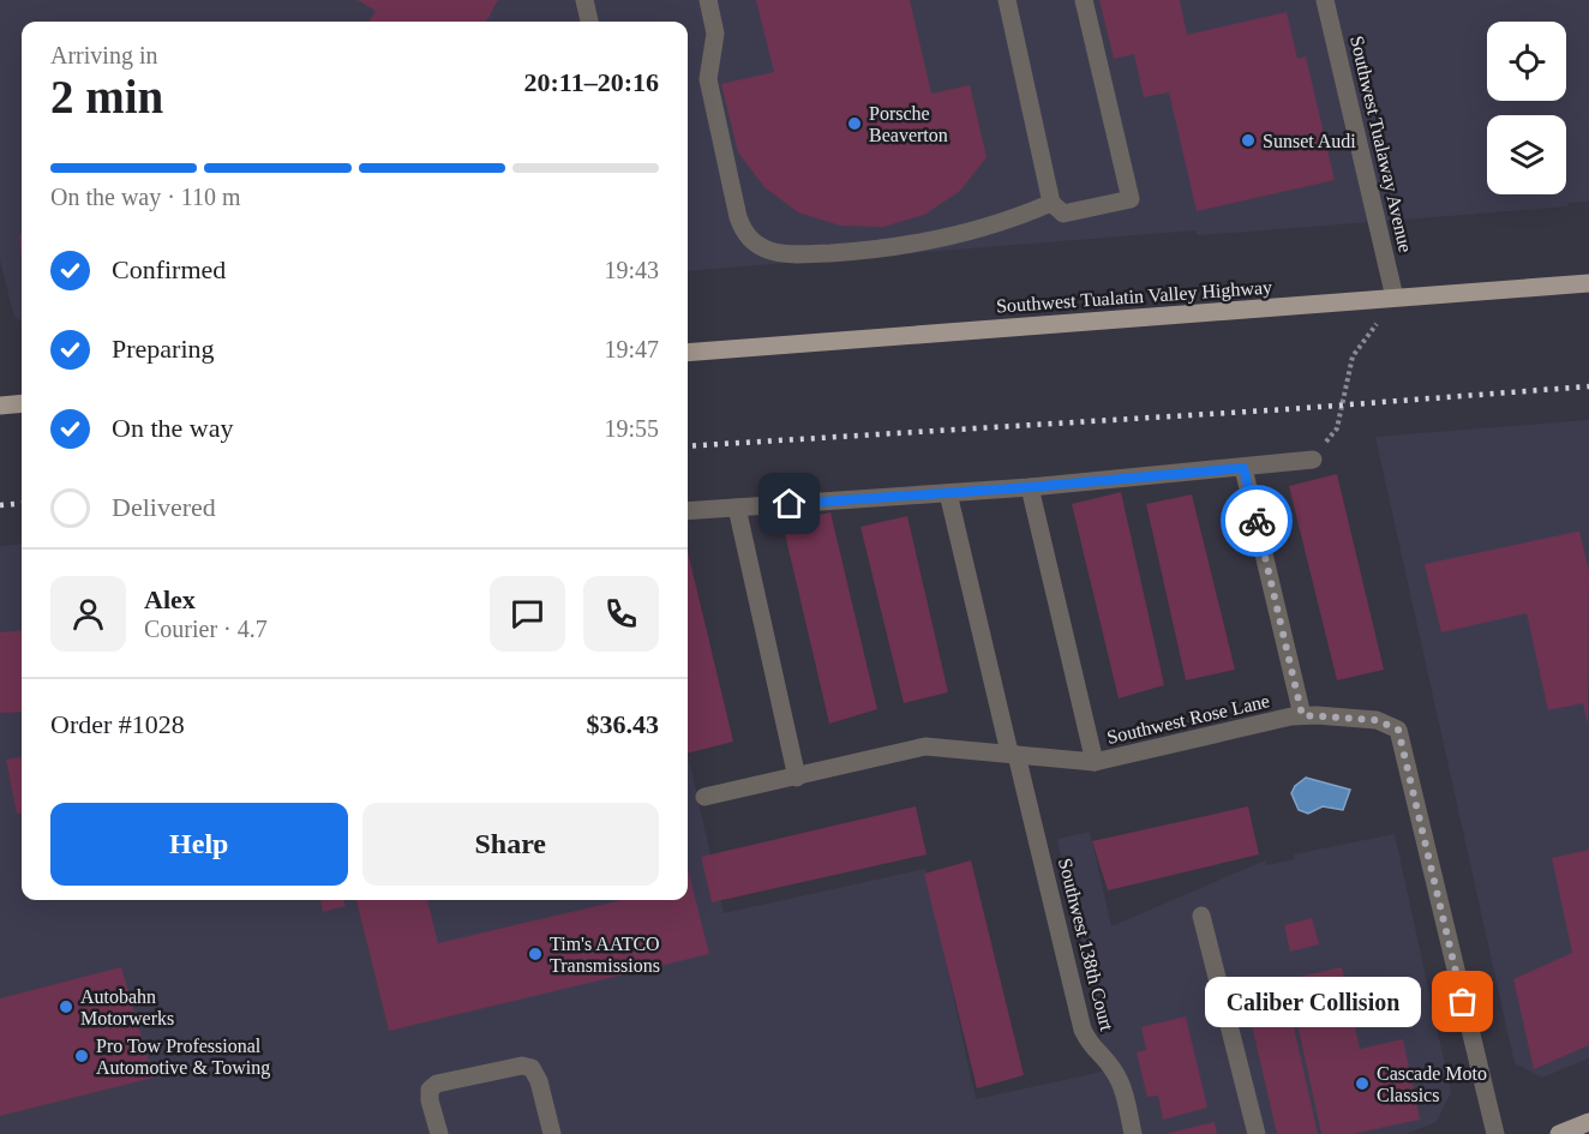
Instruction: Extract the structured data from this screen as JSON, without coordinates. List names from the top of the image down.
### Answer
{
  "streets": {
    "main road": ["Southwest Tualatin Valley Highway"],
    "street": ["Southwest Tualaway Avenue", "Southwest Rose Lane", "Southwest 138th Court"]
  },
  "crossings": [
    ["Southwest Tualaway Avenue", "Southwest Tualatin Valley Highway"],
    ["Southwest Rose Lane", "Southwest 138th Court"]
  ],
  "places": [
    "Porsche Beaverton",
    "Sunset Audi",
    "Tim's AATCO Transmissions",
    "Caliber Collision",
    "Autobahn Motorwerks",
    "Pro Tow Professional Automotive & Towing",
    "Cascade Moto Classics"
  ],
  "page": {
    "heading": ["2 min", "Arriving in", "20:11–20:16"],
    "panel": [
      "Alex",
      "Courier · 4.7",
      "Order #1028",
      "$36.43"
    ],
    "bar": "On the way · 110 m",
    "list": [
      ["Confirmed", "19:43"],
      ["Preparing", "19:47"],
      ["On the way", "19:55"],
      "Delivered"
    ],
    "buttons": ["Help", "Share"],
    "bubble": "Caliber Collision"
  }
}
